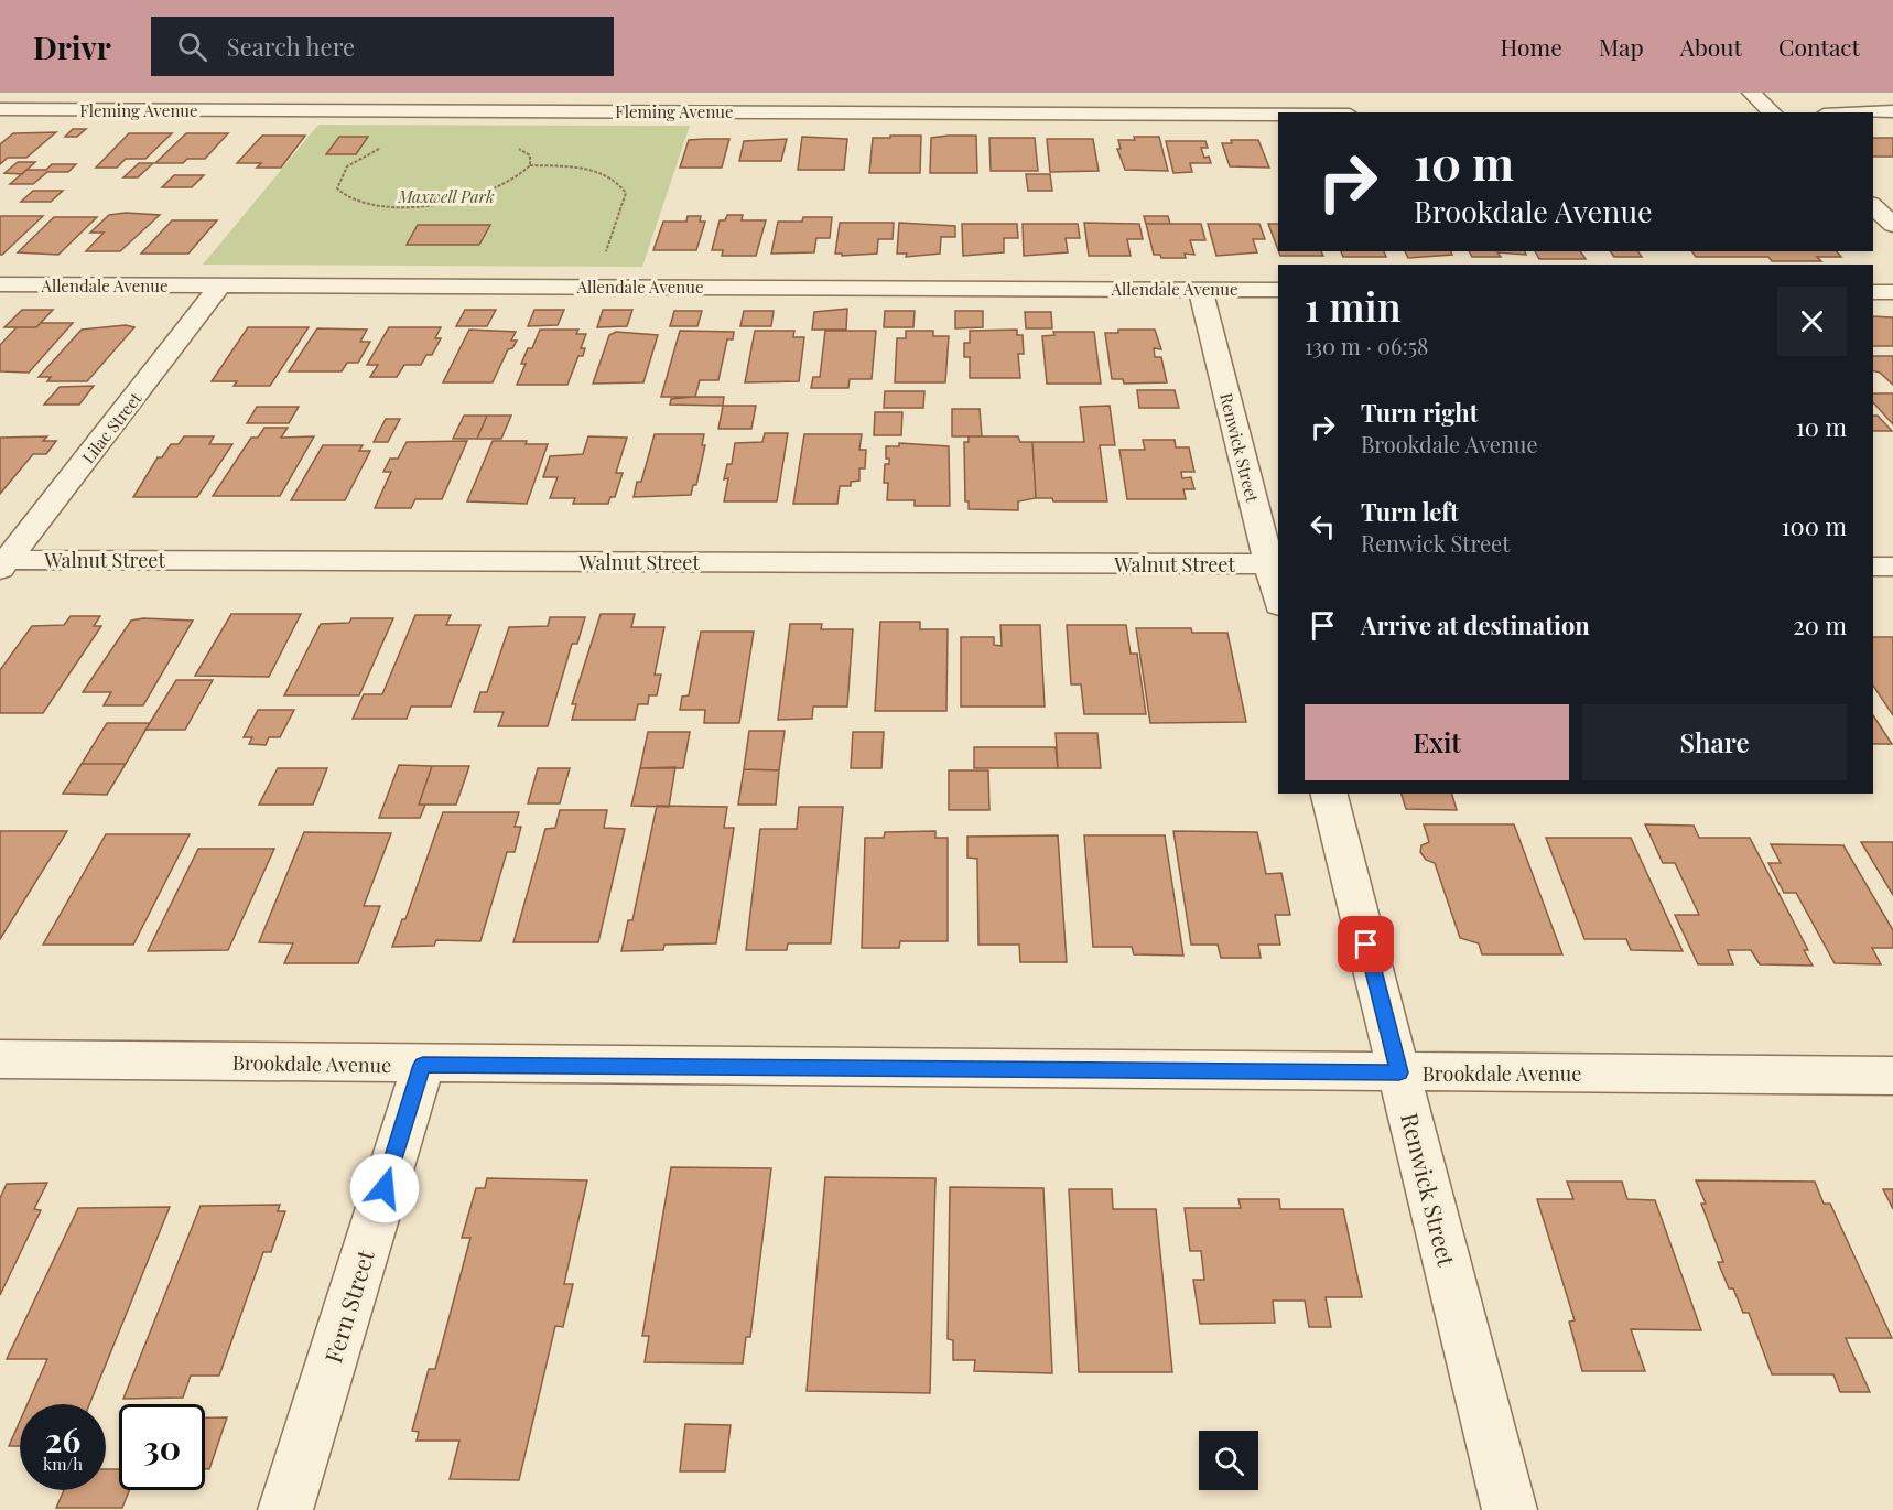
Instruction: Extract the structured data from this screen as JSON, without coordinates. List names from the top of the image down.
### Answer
{
  "streets": {
    "street": [
      "Fleming Avenue",
      "Allendale Avenue",
      "Lilac Street",
      "Renwick Street",
      "Walnut Street",
      "Brookdale Avenue",
      "Fern Street"
    ]
  },
  "crossings": [
    ["Allendale Avenue", "Lilac Street"],
    ["Allendale Avenue", "Renwick Street"],
    ["Lilac Street", "Walnut Street"],
    ["Renwick Street", "Walnut Street"],
    ["Renwick Street", "Brookdale Avenue"],
    ["Brookdale Avenue", "Fern Street"]
  ],
  "parks": ["Maxwell Park"],
  "page": {
    "header": "Drivr",
    "search": "Search here",
    "nav": [
      "Home",
      "Map",
      "About",
      "Contact"
    ],
    "turn": ["10 m", "Brookdale Avenue"],
    "heading": ["1 min", "130 m · 06:58"],
    "list": [
      {
        "name": "Turn right",
        "note": "Brookdale Avenue",
        "value": "10 m"
      },
      {
        "name": "Turn left",
        "note": "Renwick Street",
        "value": "100 m"
      },
      {
        "name": "Arrive at destination",
        "value": "20 m"
      }
    ],
    "buttons": ["Exit", "Share"],
    "speed": "26 km/h",
    "limit": "30"
  }
}
